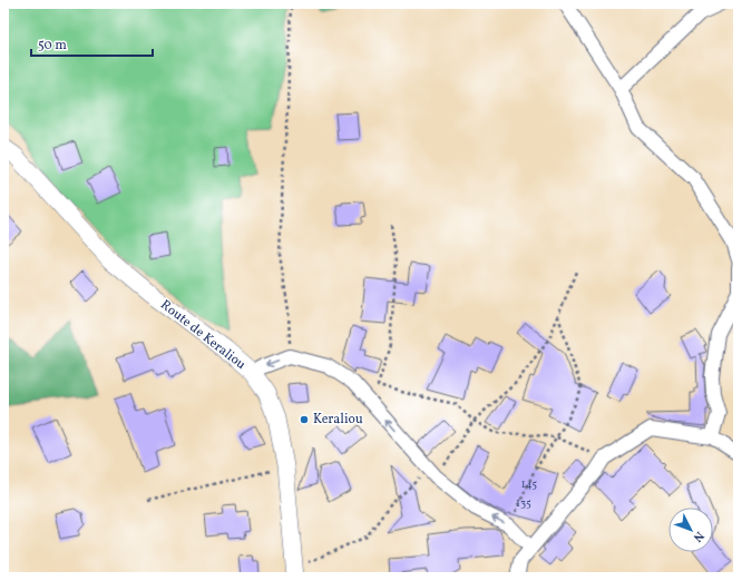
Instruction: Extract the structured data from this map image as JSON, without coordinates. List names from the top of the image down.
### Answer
{
  "streets": {
    "street": ["Route de Keraliou"]
  },
  "places": ["Keraliou"],
  "house_numbers": ["145", "135"],
  "scale_bar": "50 m",
  "north": "bottom right"
}
